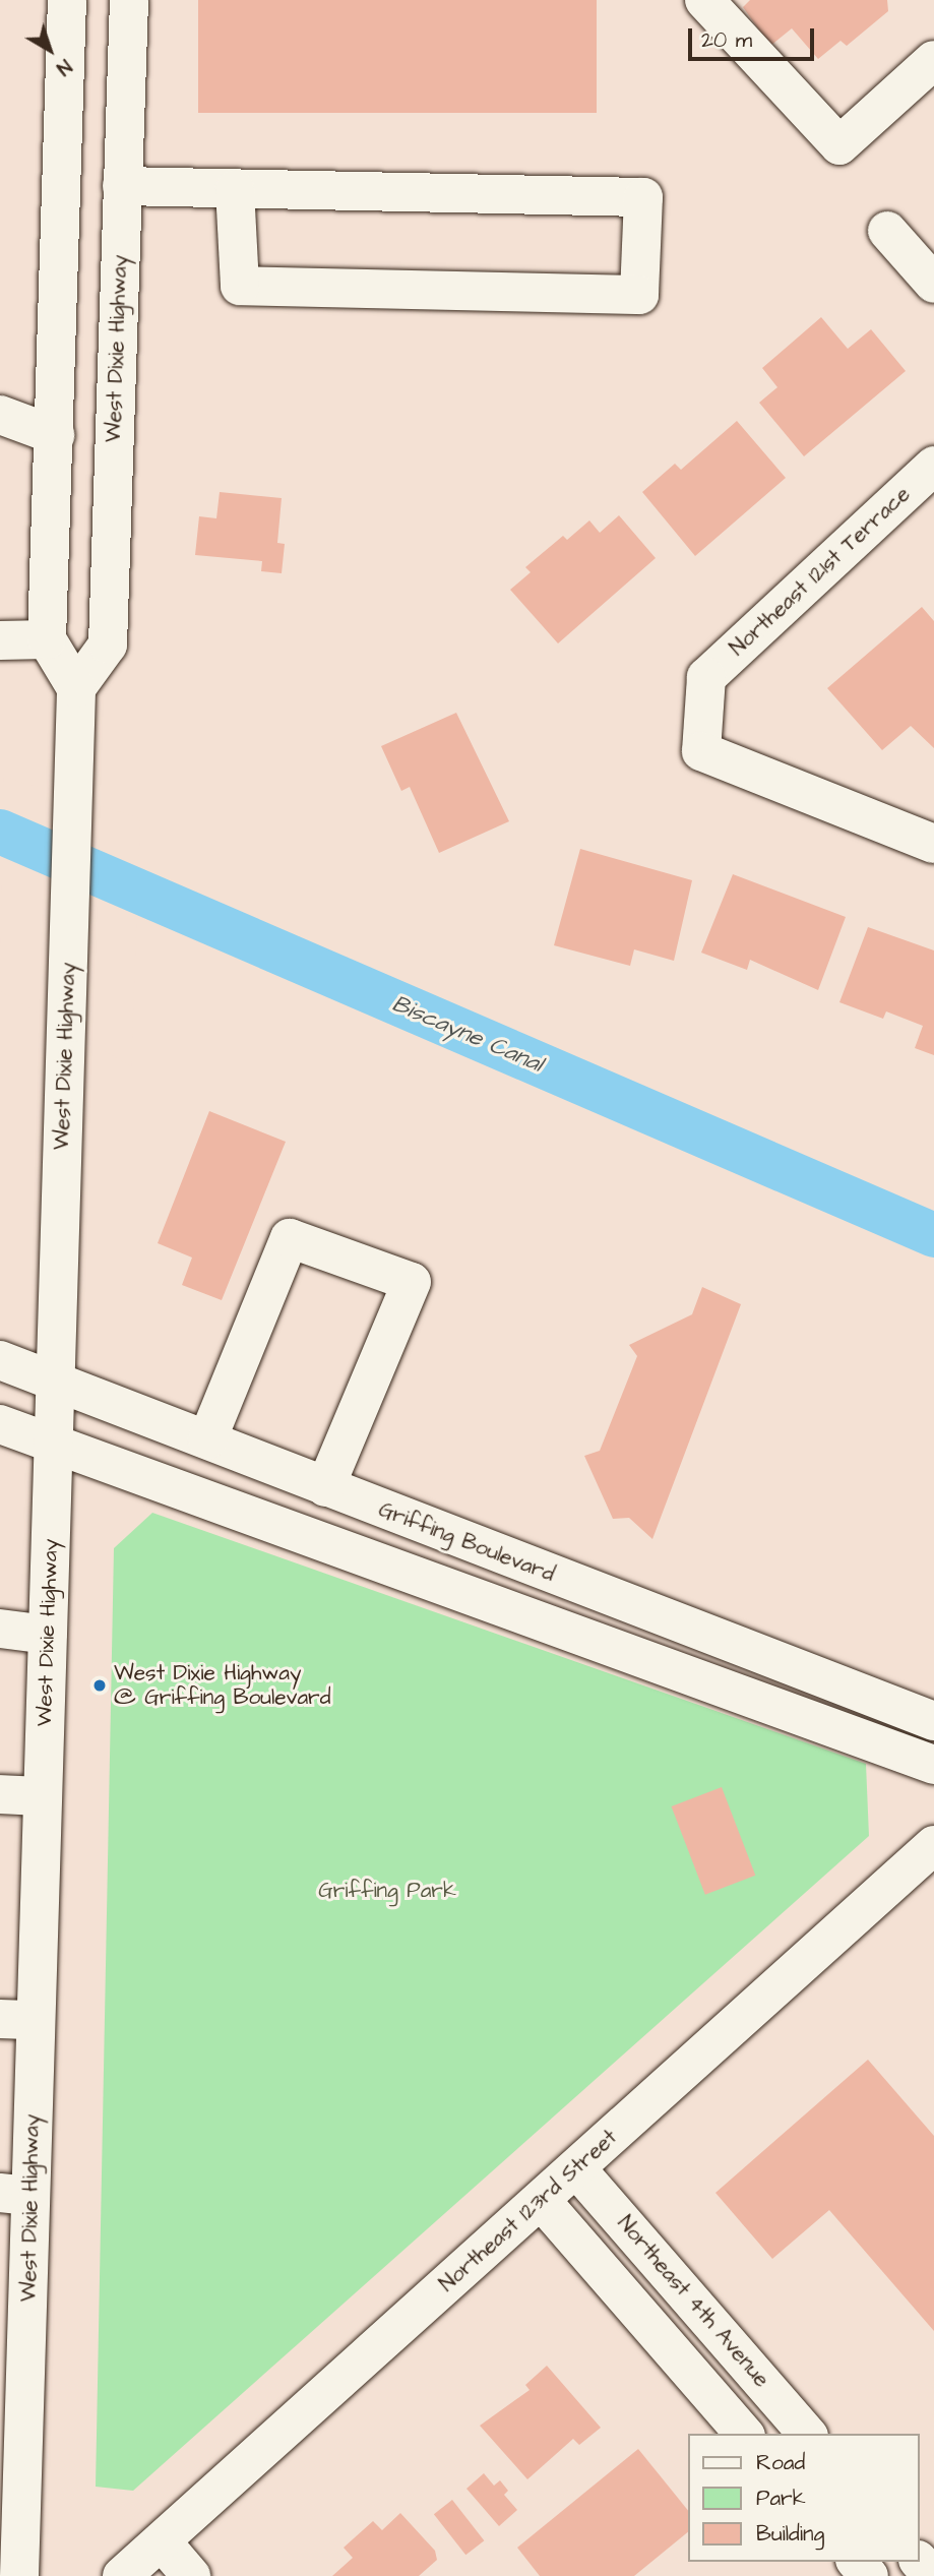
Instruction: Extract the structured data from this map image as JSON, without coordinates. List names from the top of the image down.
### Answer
{
  "streets": {
    "street": [
      "West Dixie Highway",
      "Northeast 121st Terrace",
      "Griffing Boulevard",
      "Northeast 123rd Street",
      "Northeast 4th Avenue"
    ]
  },
  "crossings": [
    ["West Dixie Highway", "Griffing Boulevard"],
    ["Northeast 123rd Street", "Northeast 4th Avenue"]
  ],
  "water": ["Biscayne Canal"],
  "parks": ["Griffing Park"],
  "places": ["West Dixie Highway @ Griffing Boulevard"],
  "legend": ["Road", "Park", "Building"],
  "scale_bar": "20 m",
  "north": "bottom right"
}
